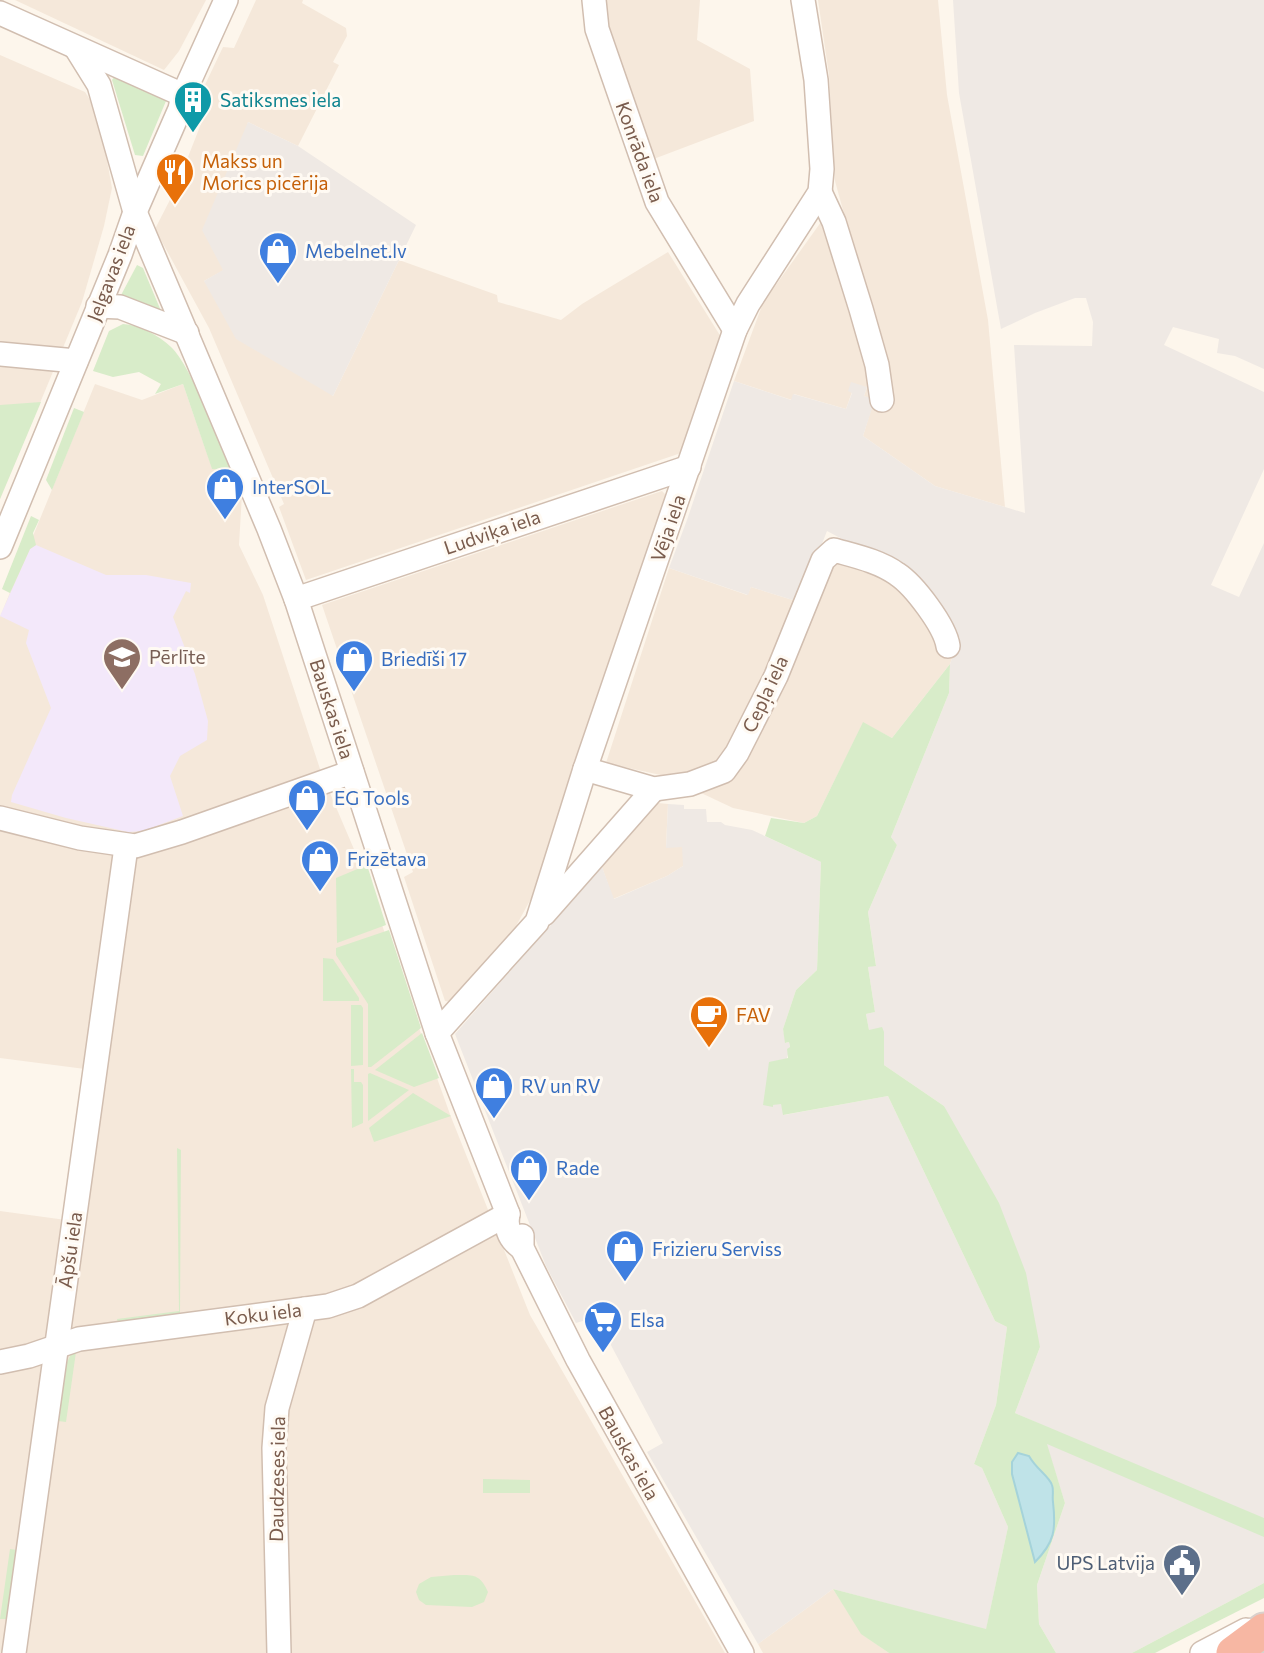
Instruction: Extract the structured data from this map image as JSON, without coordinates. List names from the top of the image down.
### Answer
{
  "streets": {
    "street": [
      "Konrāda iela",
      "Jelgavas iela",
      "Vēja iela",
      "Ludviķa iela",
      "Cepļa iela",
      "Bauskas iela",
      "Āpšu iela",
      "Koku iela",
      "Daudzeses iela"
    ]
  },
  "crossings": [
    ["Konrāda iela", "Vēja iela"],
    ["Jelgavas iela", "Bauskas iela"],
    ["Vēja iela", "Ludviķa iela"],
    ["Vēja iela", "Cepļa iela"],
    ["Vēja iela", "Bauskas iela"],
    ["Ludviķa iela", "Bauskas iela"],
    ["Bauskas iela", "Koku iela"],
    ["Āpšu iela", "Koku iela"],
    ["Koku iela", "Daudzeses iela"]
  ],
  "places": {
    "building": ["Satiksmes iela"],
    "restaurant": ["Makss un Morics picērija"],
    "shop": [
      "Mebelnet.lv",
      "InterSOL",
      "Briedīši 17",
      "EG Tools",
      "Frizētava",
      "RV un RV",
      "Rade",
      "Frizieru Serviss"
    ],
    "school or university": ["Pērlīte"],
    "cafe": ["FAV"],
    "supermarket": ["Elsa"],
    "public building": ["UPS Latvija"]
  }
}
